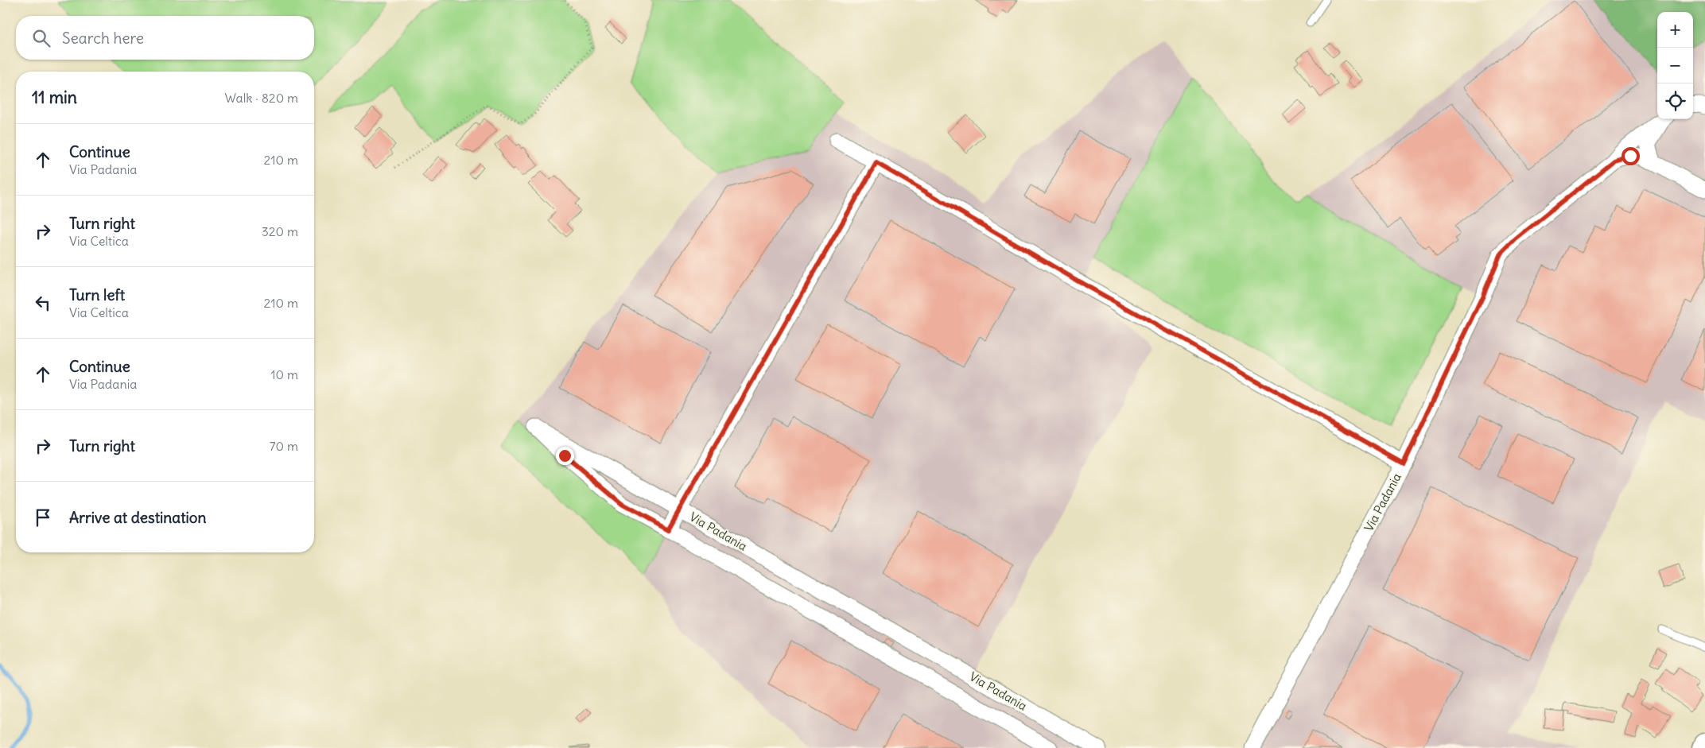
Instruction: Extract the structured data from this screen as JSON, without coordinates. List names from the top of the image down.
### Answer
{
  "streets": {
    "street": ["Via Padania"]
  },
  "page": {
    "map_buttons": ["+", "−"],
    "search": "Search here",
    "heading": ["11 min", "Walk · 820 m"],
    "list": [
      ["Continue", "Via Padania", "210 m"],
      ["Turn right", "Via Celtica", "320 m"],
      ["Turn left", "Via Celtica", "210 m"],
      ["Continue", "Via Padania", "10 m"],
      ["Turn right", "70 m"],
      "Arrive at destination"
    ]
  }
}
